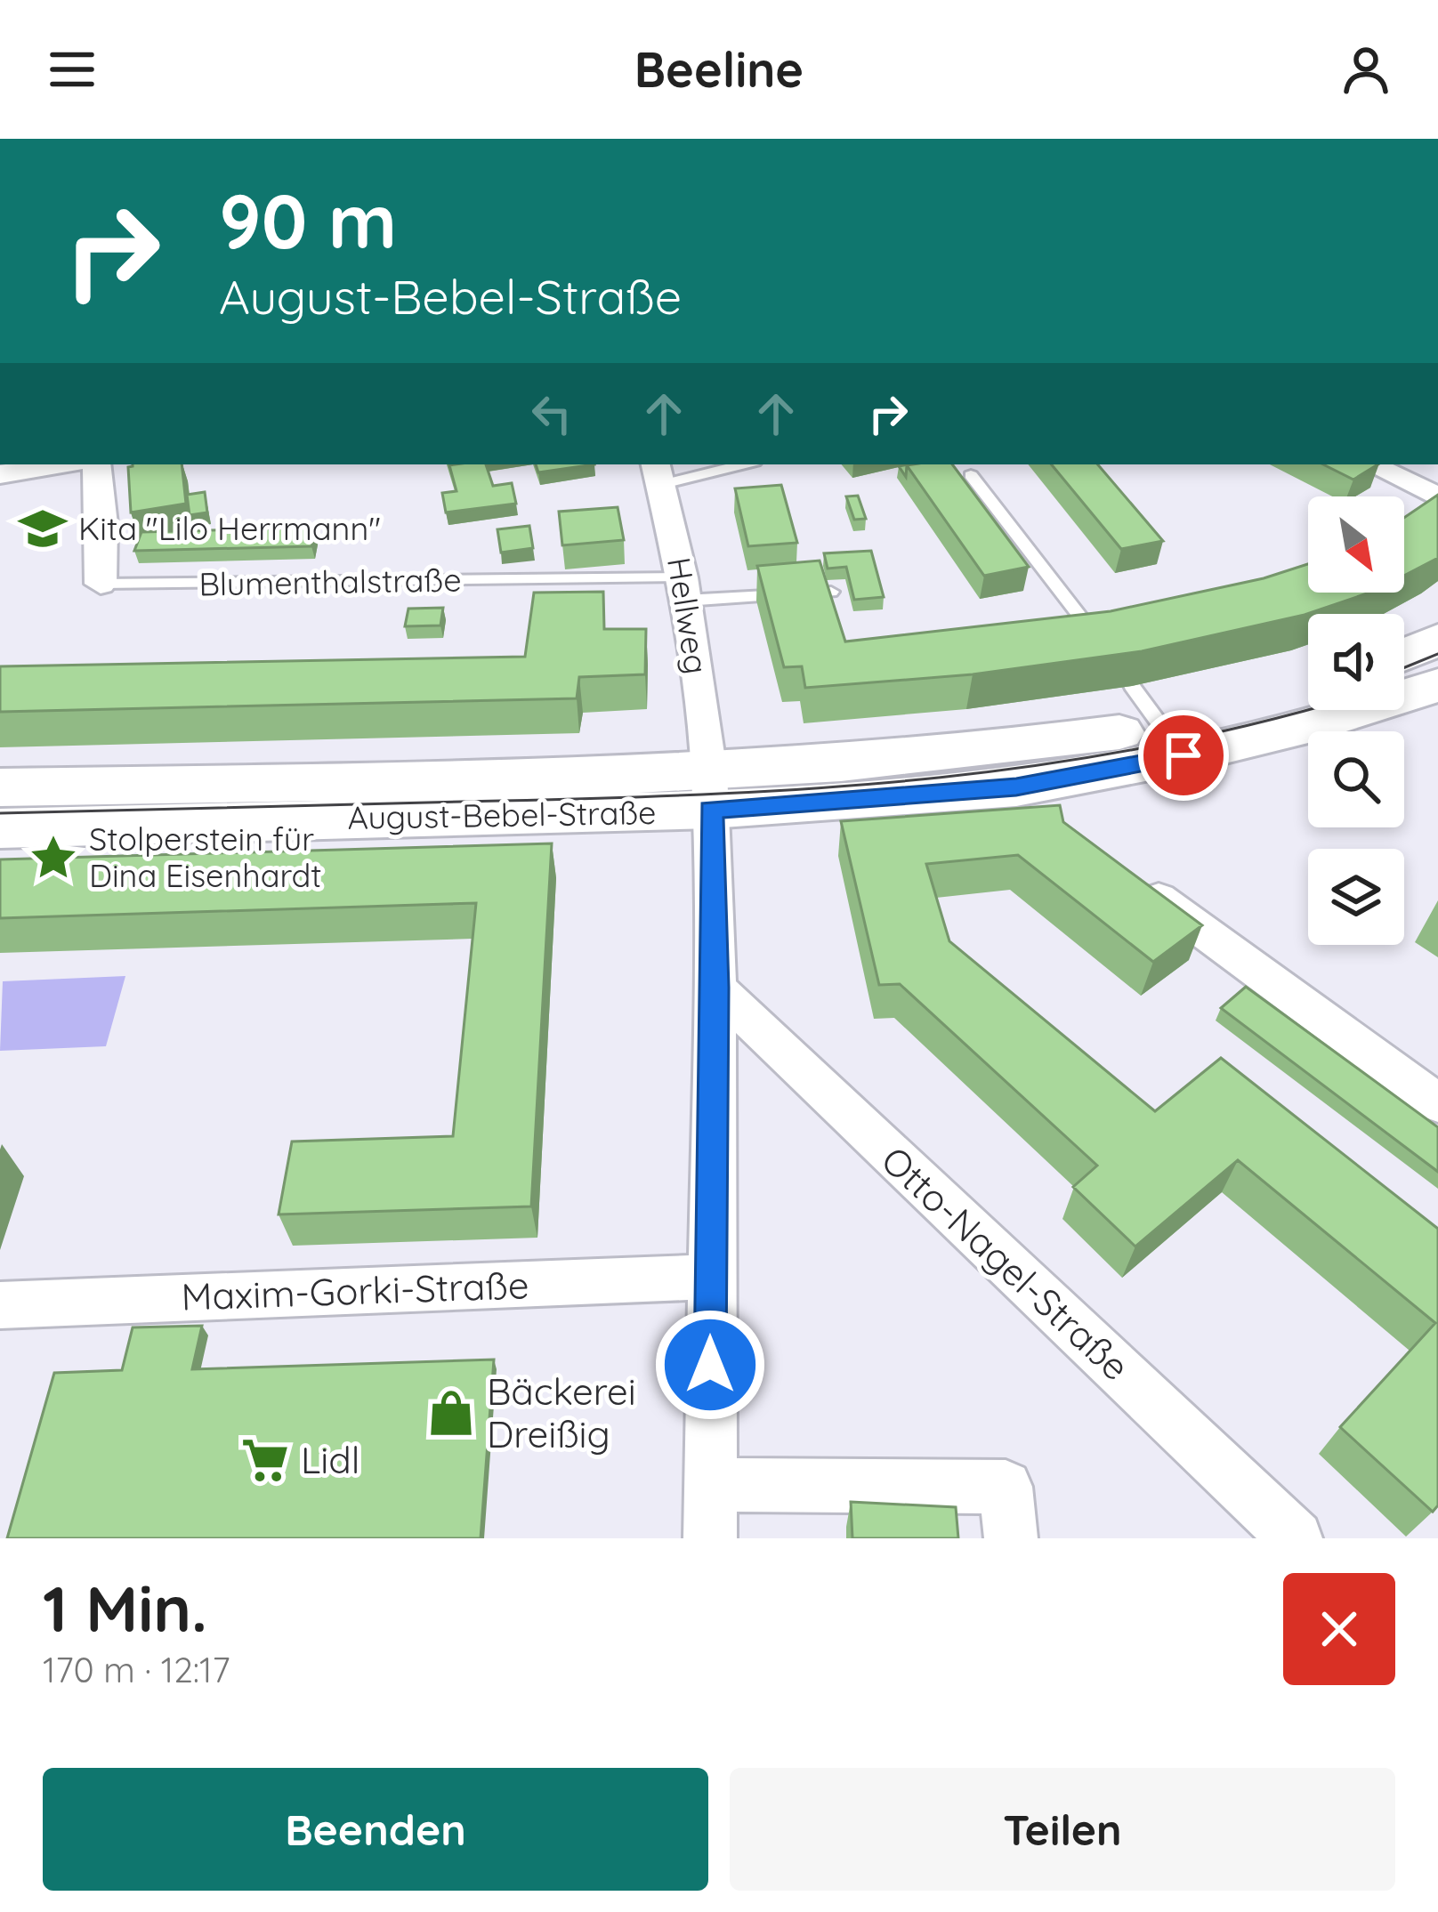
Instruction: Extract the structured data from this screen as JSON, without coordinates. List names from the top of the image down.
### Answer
{
  "streets": {
    "street": [
      "Blumenthalstraße",
      "Hellweg",
      "August-Bebel-Straße",
      "Otto-Nagel-Straße",
      "Maxim-Gorki-Straße"
    ]
  },
  "crossings": [
    ["Blumenthalstraße", "Hellweg"],
    ["Hellweg", "August-Bebel-Straße"],
    ["Hellweg", "Otto-Nagel-Straße"],
    ["Hellweg", "Maxim-Gorki-Straße"]
  ],
  "places": {
    "school or university": ["Kita \"Lilo Herrmann\""],
    "place": ["Stolperstein für Dina Eisenhardt"],
    "shop": ["Bäckerei Dreißig"],
    "supermarket": ["Lidl"]
  },
  "north": "bottom right",
  "page": {
    "header": "Beeline",
    "turn": ["90 m", "August-Bebel-Straße"],
    "heading": ["1 Min.", "170 m · 12:17"],
    "buttons": ["Beenden", "Teilen"]
  }
}
